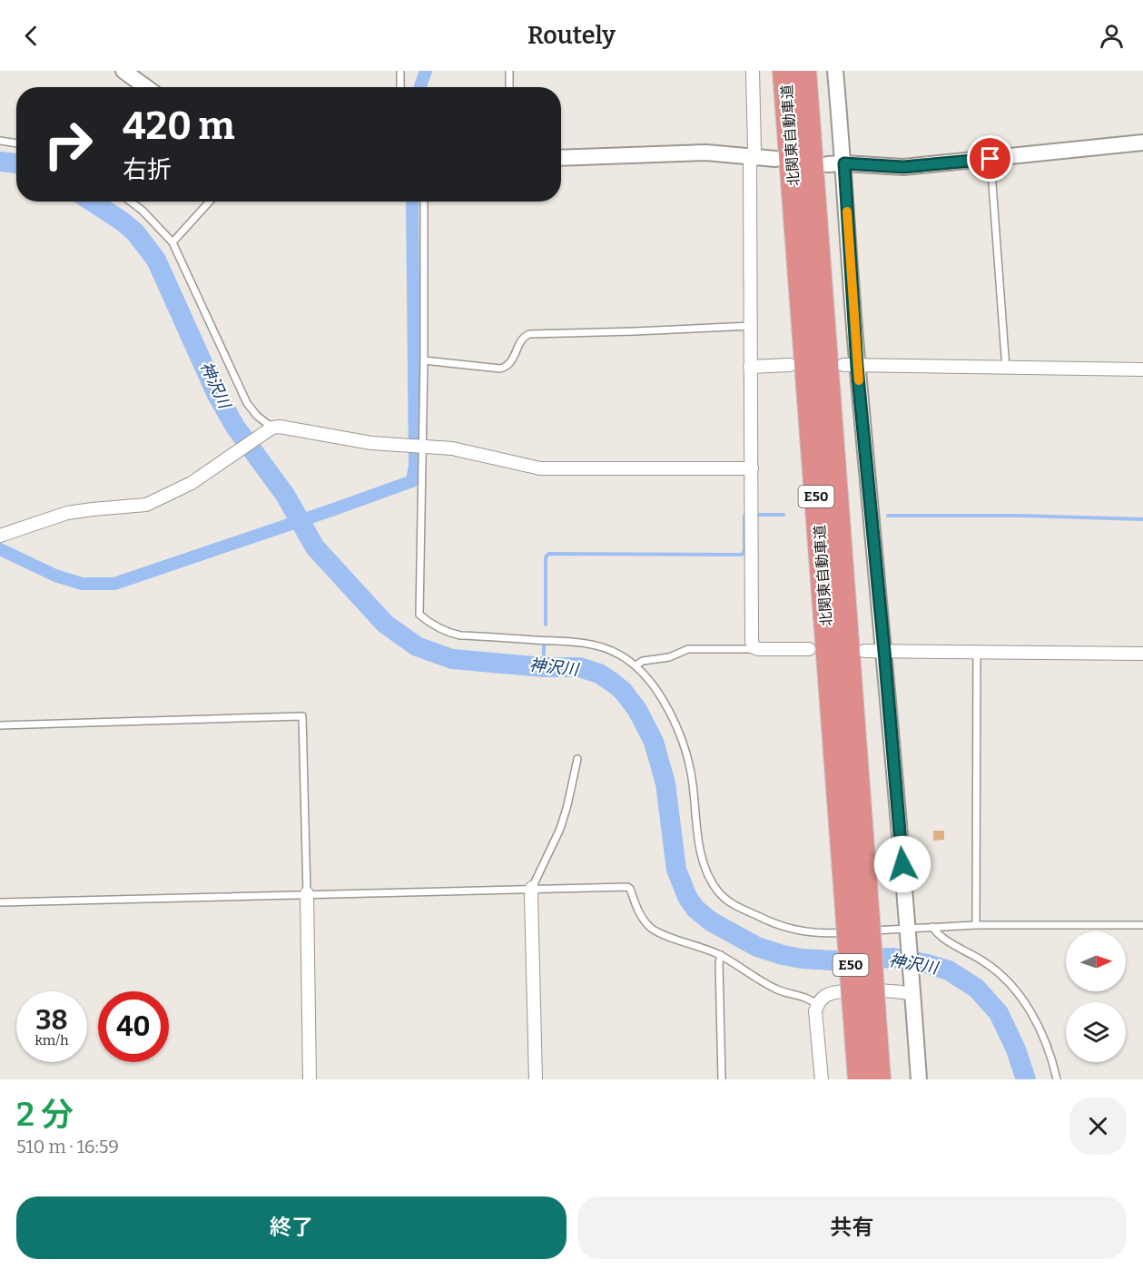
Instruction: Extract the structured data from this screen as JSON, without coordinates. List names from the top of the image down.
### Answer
{
  "streets": {
    "highway": ["北関東自動車道", "E50"]
  },
  "water": ["神沢川"],
  "north": "right",
  "page": {
    "header": "Routely",
    "turn": ["420 m", "右折"],
    "speed": "38 km/h",
    "limit": "40",
    "heading": ["2 分", "510 m · 16:59"],
    "buttons": ["終了", "共有"]
  }
}
